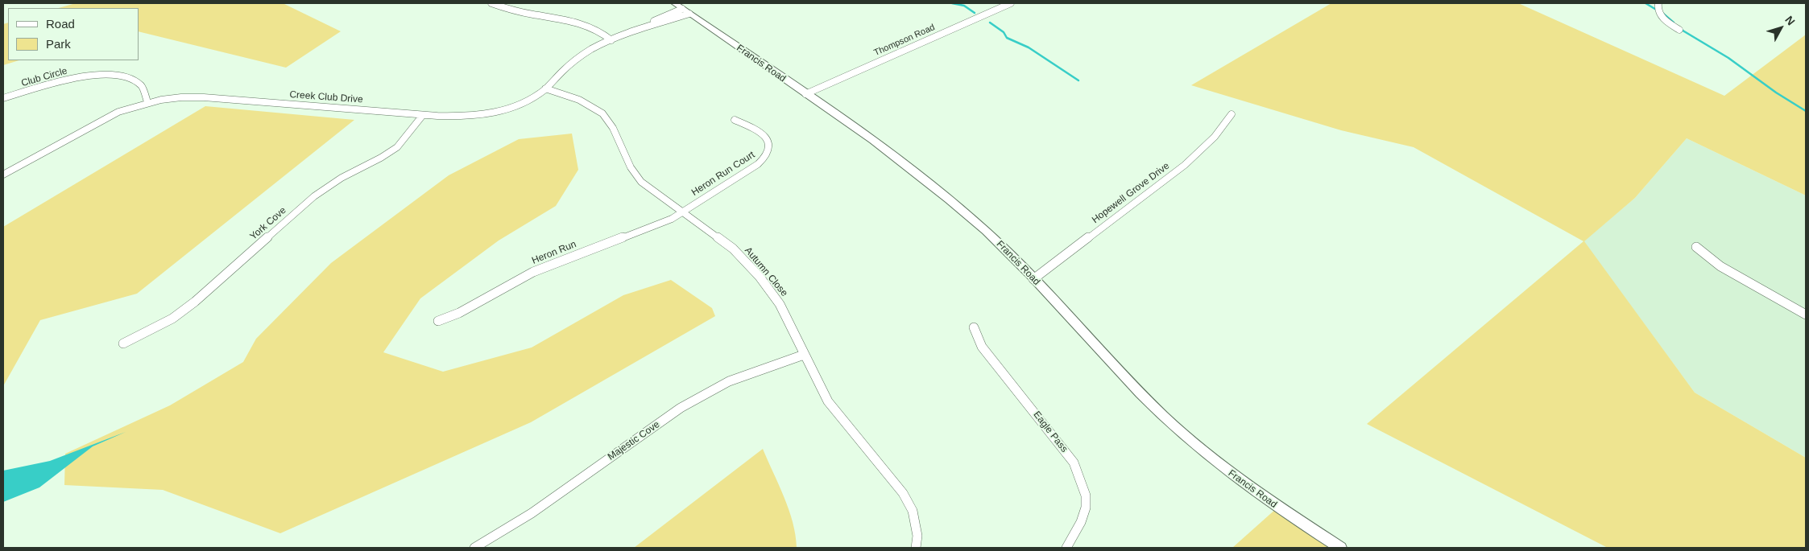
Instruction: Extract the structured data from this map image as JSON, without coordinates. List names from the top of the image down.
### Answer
{
  "streets": {
    "street": [
      "Thompson Road",
      "Francis Road",
      "Club Circle",
      "Creek Club Drive",
      "Heron Run Court",
      "Hopewell Grove Drive",
      "York Cove",
      "Heron Run",
      "Autumn Close",
      "Eagle Pass",
      "Majestic Cove"
    ]
  },
  "crossings": [
    ["Thompson Road", "Francis Road"],
    ["Francis Road", "Creek Club Drive"],
    ["Francis Road", "Hopewell Grove Drive"],
    ["Club Circle", "Creek Club Drive"],
    ["Creek Club Drive", "York Cove"],
    ["Creek Club Drive", "Autumn Close"],
    ["Heron Run Court", "Heron Run"],
    ["Heron Run Court", "Autumn Close"],
    ["Heron Run", "Autumn Close"],
    ["Autumn Close", "Majestic Cove"]
  ],
  "legend": ["Road", "Park"],
  "north": "top right"
}
